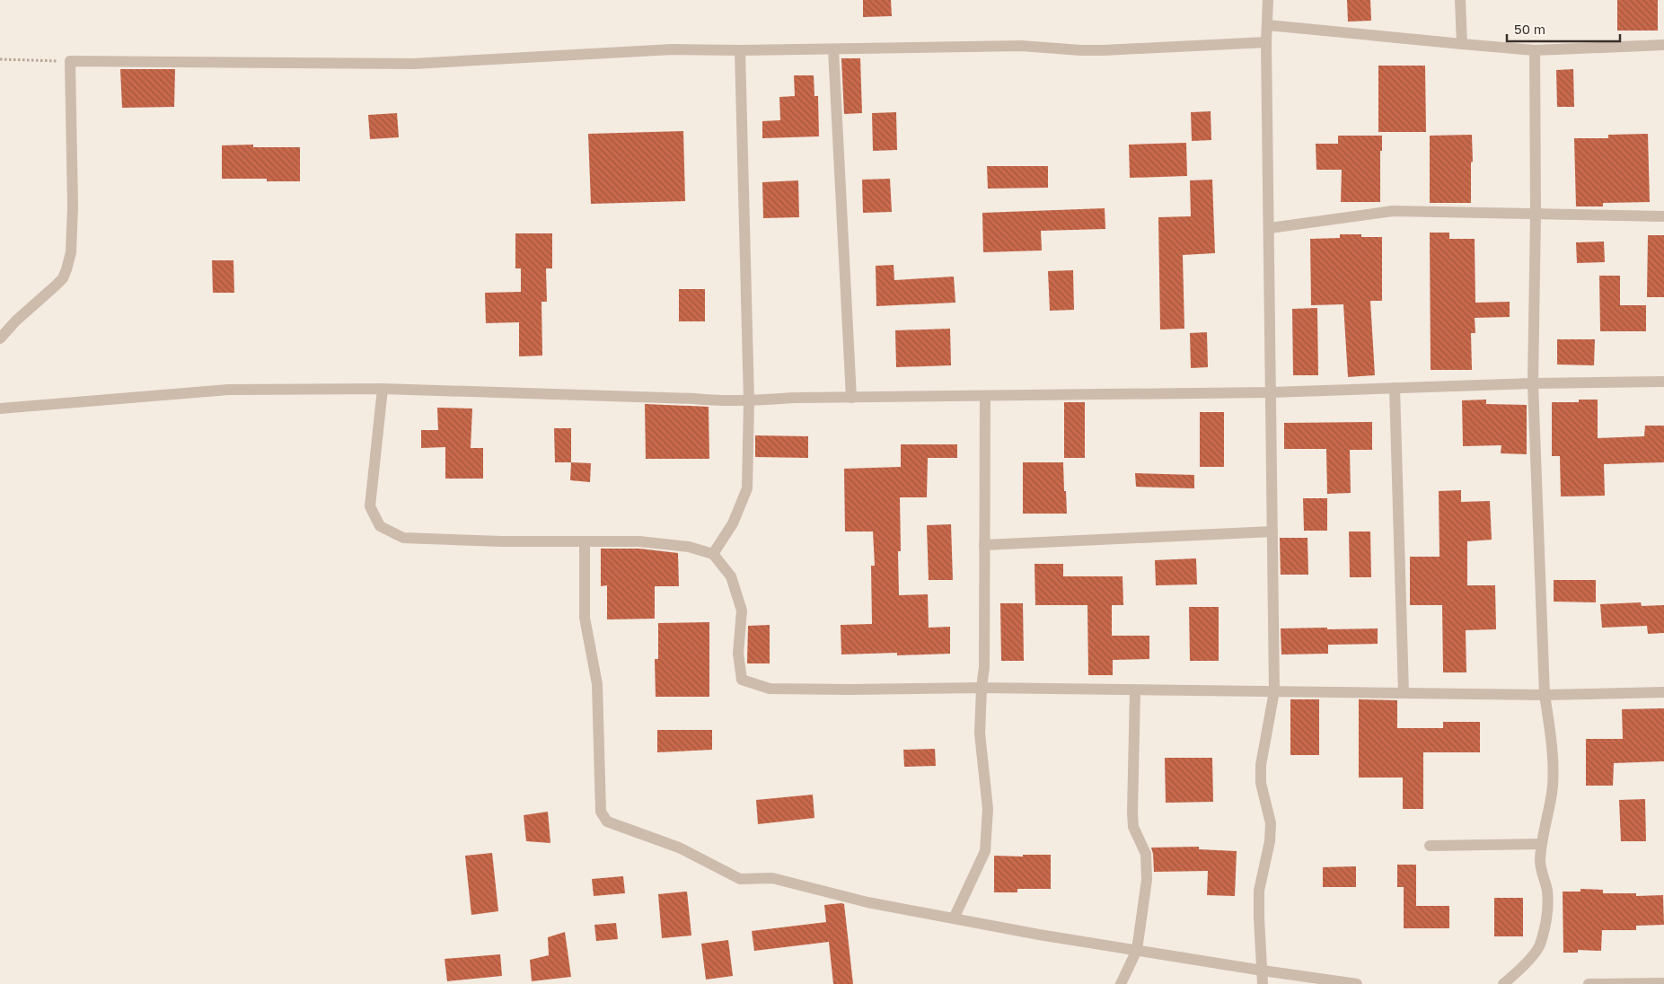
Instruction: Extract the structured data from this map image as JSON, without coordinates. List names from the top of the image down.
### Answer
{
  "scale_bar": "50 m"
}
